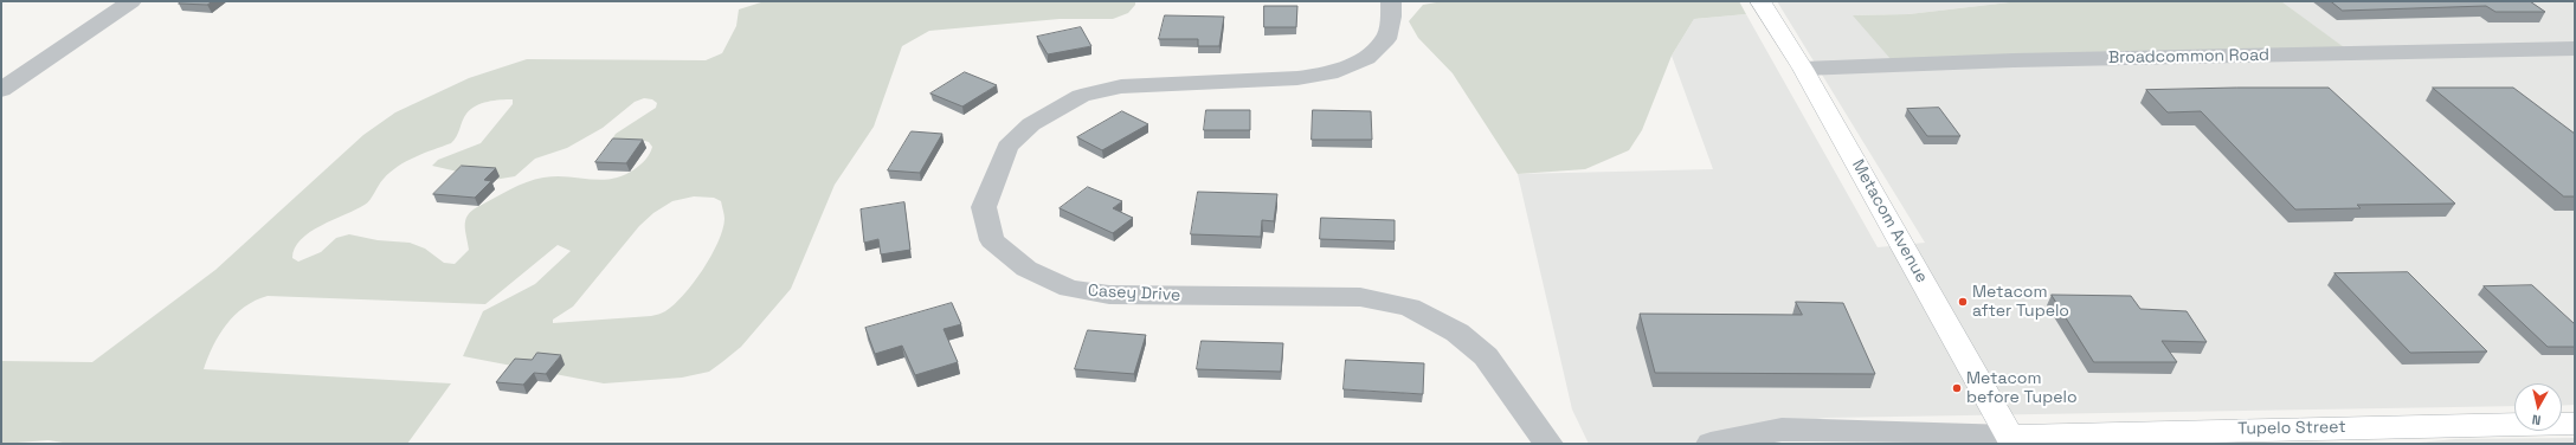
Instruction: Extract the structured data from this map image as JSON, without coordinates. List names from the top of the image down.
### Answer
{
  "streets": {
    "main road": ["Metacom Avenue", "Tupelo Street"],
    "street": ["Broadcommon Road", "Casey Drive"]
  },
  "crossings": [
    ["Broadcommon Road", "Metacom Avenue"],
    ["Metacom Avenue", "Tupelo Street"]
  ],
  "places": ["Metacom after Tupelo", "Metacom before Tupelo"],
  "north": "bottom"
}
